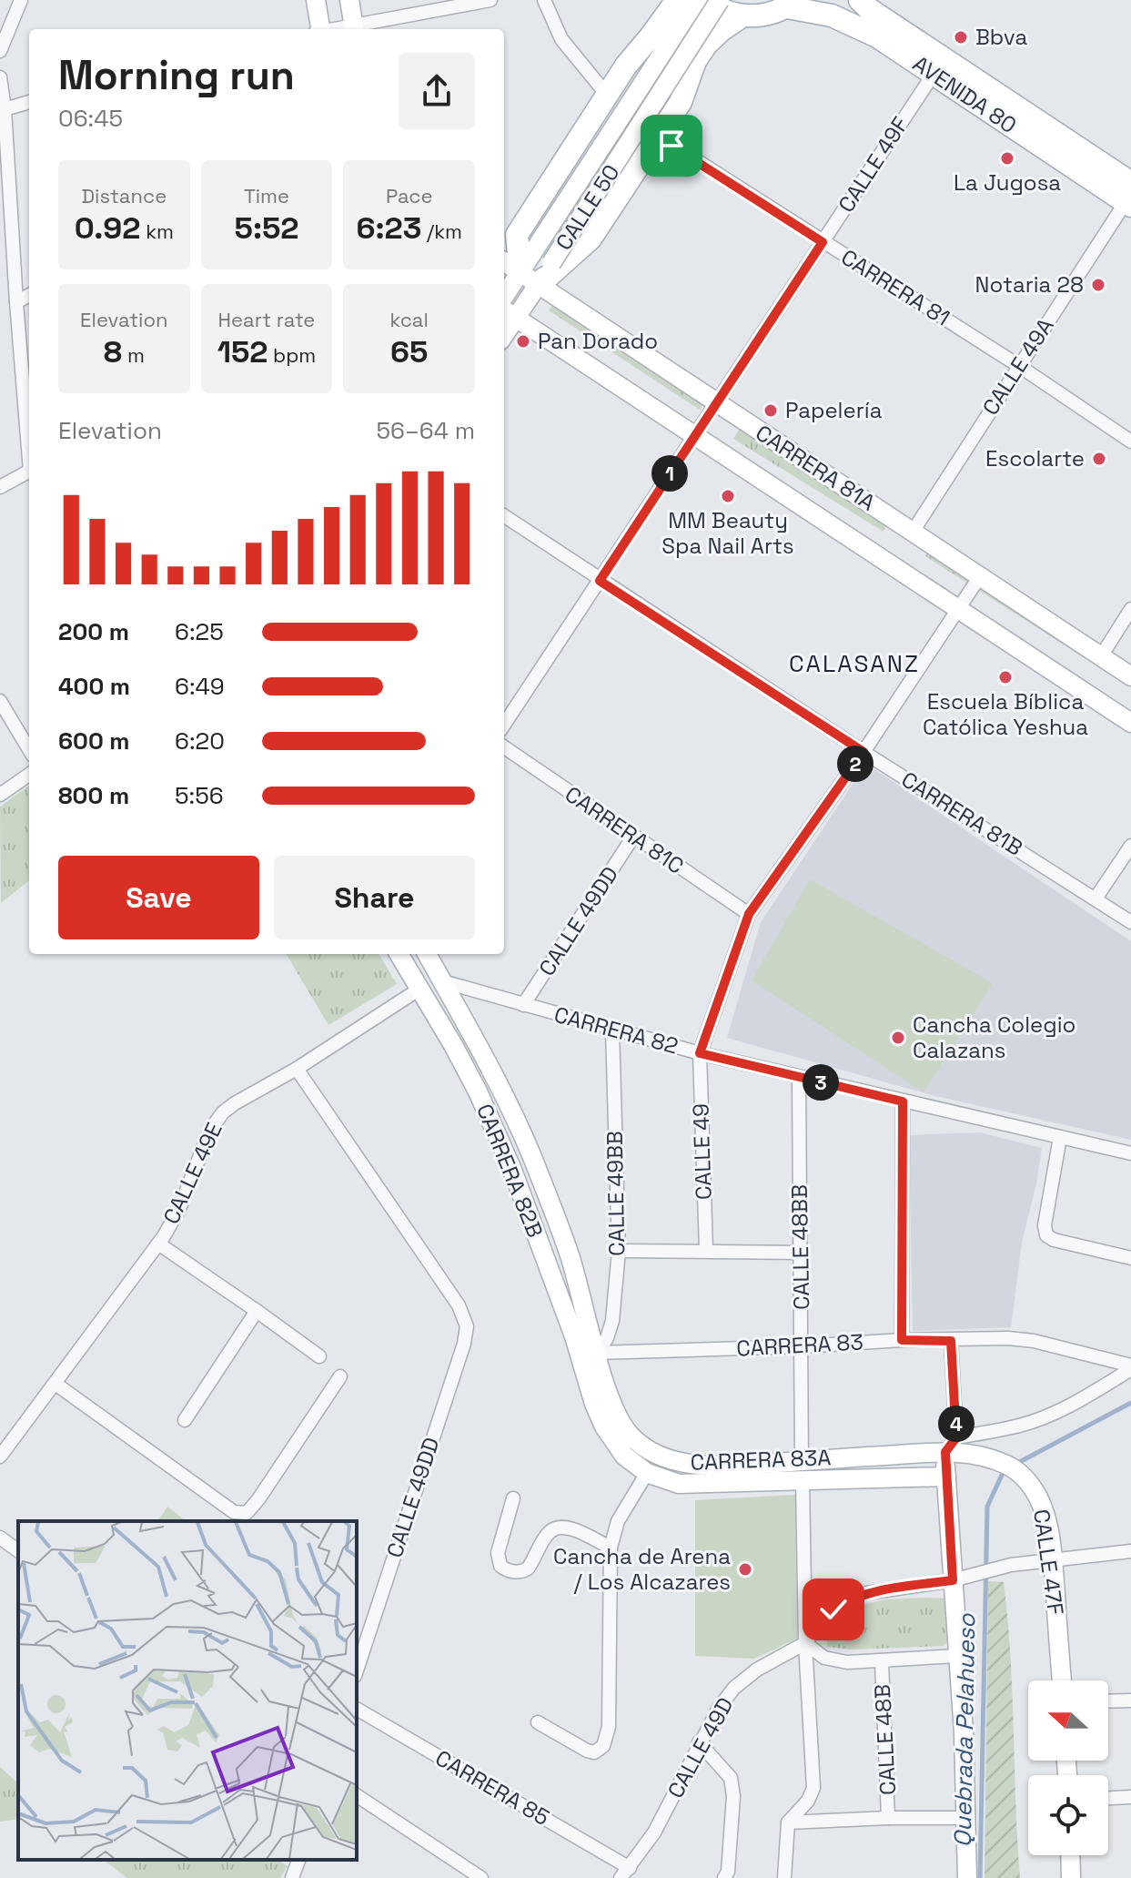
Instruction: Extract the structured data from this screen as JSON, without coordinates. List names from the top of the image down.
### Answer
{
  "streets": {
    "main road": ["AVENIDA 80"],
    "street": [
      "CALLE 49F",
      "CALLE 50",
      "CARRERA 81",
      "CALLE 49A",
      "CARRERA 81A",
      "CARRERA 81B",
      "CARRERA 81C",
      "CALLE 49DD",
      "CARRERA 82",
      "CALLE 49",
      "CARRERA 82B",
      "CALLE 49E",
      "CALLE 49BB",
      "CALLE 48BB",
      "CARRERA 83",
      "CARRERA 83A",
      "CALLE 47F",
      "CALLE 48B",
      "CALLE 49D",
      "CARRERA 85"
    ]
  },
  "crossings": [
    ["AVENIDA 80", "CALLE 49F"],
    ["AVENIDA 80", "CALLE 49A"],
    ["CALLE 49F", "CARRERA 81"],
    ["CALLE 49F", "CARRERA 81A"],
    ["CALLE 49F", "CARRERA 81B"],
    ["CALLE 50", "CARRERA 81A"],
    ["CARRERA 81", "CALLE 49A"],
    ["CALLE 49A", "CARRERA 81A"],
    ["CARRERA 81C", "CALLE 49DD"],
    ["CALLE 49DD", "CARRERA 82"],
    ["CALLE 49DD", "CALLE 49E"],
    ["CARRERA 82", "CALLE 49"],
    ["CARRERA 82", "CARRERA 82B"],
    ["CARRERA 82", "CALLE 49BB"],
    ["CARRERA 82", "CALLE 48BB"],
    ["CARRERA 82B", "CALLE 49E"],
    ["CARRERA 82B", "CALLE 49BB"],
    ["CARRERA 82B", "CARRERA 83"],
    ["CARRERA 82B", "CARRERA 83A"],
    ["CALLE 49BB", "CARRERA 83"],
    ["CALLE 49BB", "CARRERA 83A"],
    ["CALLE 48BB", "CARRERA 83"],
    ["CALLE 48BB", "CARRERA 83A"],
    ["CARRERA 83", "CARRERA 83A"],
    ["CARRERA 83A", "CALLE 47F"],
    ["CALLE 49D", "CARRERA 85"]
  ],
  "districts": ["CALASANZ"],
  "water": ["Quebrada Pelahueso"],
  "places": [
    "Bbva",
    "La Jugosa",
    "Notaria 28",
    "Pan Dorado",
    "Papelería",
    "Escolarte",
    "MM Beauty Spa Nail Arts",
    "Escuela Bíblica Católica Yeshua",
    "Cancha Colegio Calazans",
    "Cancha de Arena / Los Alcazares"
  ],
  "north": "left",
  "page": {
    "heading": ["Morning run", "06:45"],
    "stats": [
      ["Distance", "0.92 km"],
      ["Time", "5:52"],
      ["Pace", "6:23 /km"],
      ["Elevation", "8 m"],
      ["Heart rate", "152 bpm"],
      ["kcal", "65"]
    ],
    "chart": ["Elevation", "56–64 m"],
    "pins": [
      "1",
      "2",
      "3",
      "4"
    ],
    "list": [
      {
        "name": "200 m",
        "note": "6:25"
      },
      {
        "name": "400 m",
        "note": "6:49"
      },
      {
        "name": "600 m",
        "note": "6:20"
      },
      {
        "name": "800 m",
        "note": "5:56"
      }
    ],
    "buttons": ["Save", "Share"]
  }
}
